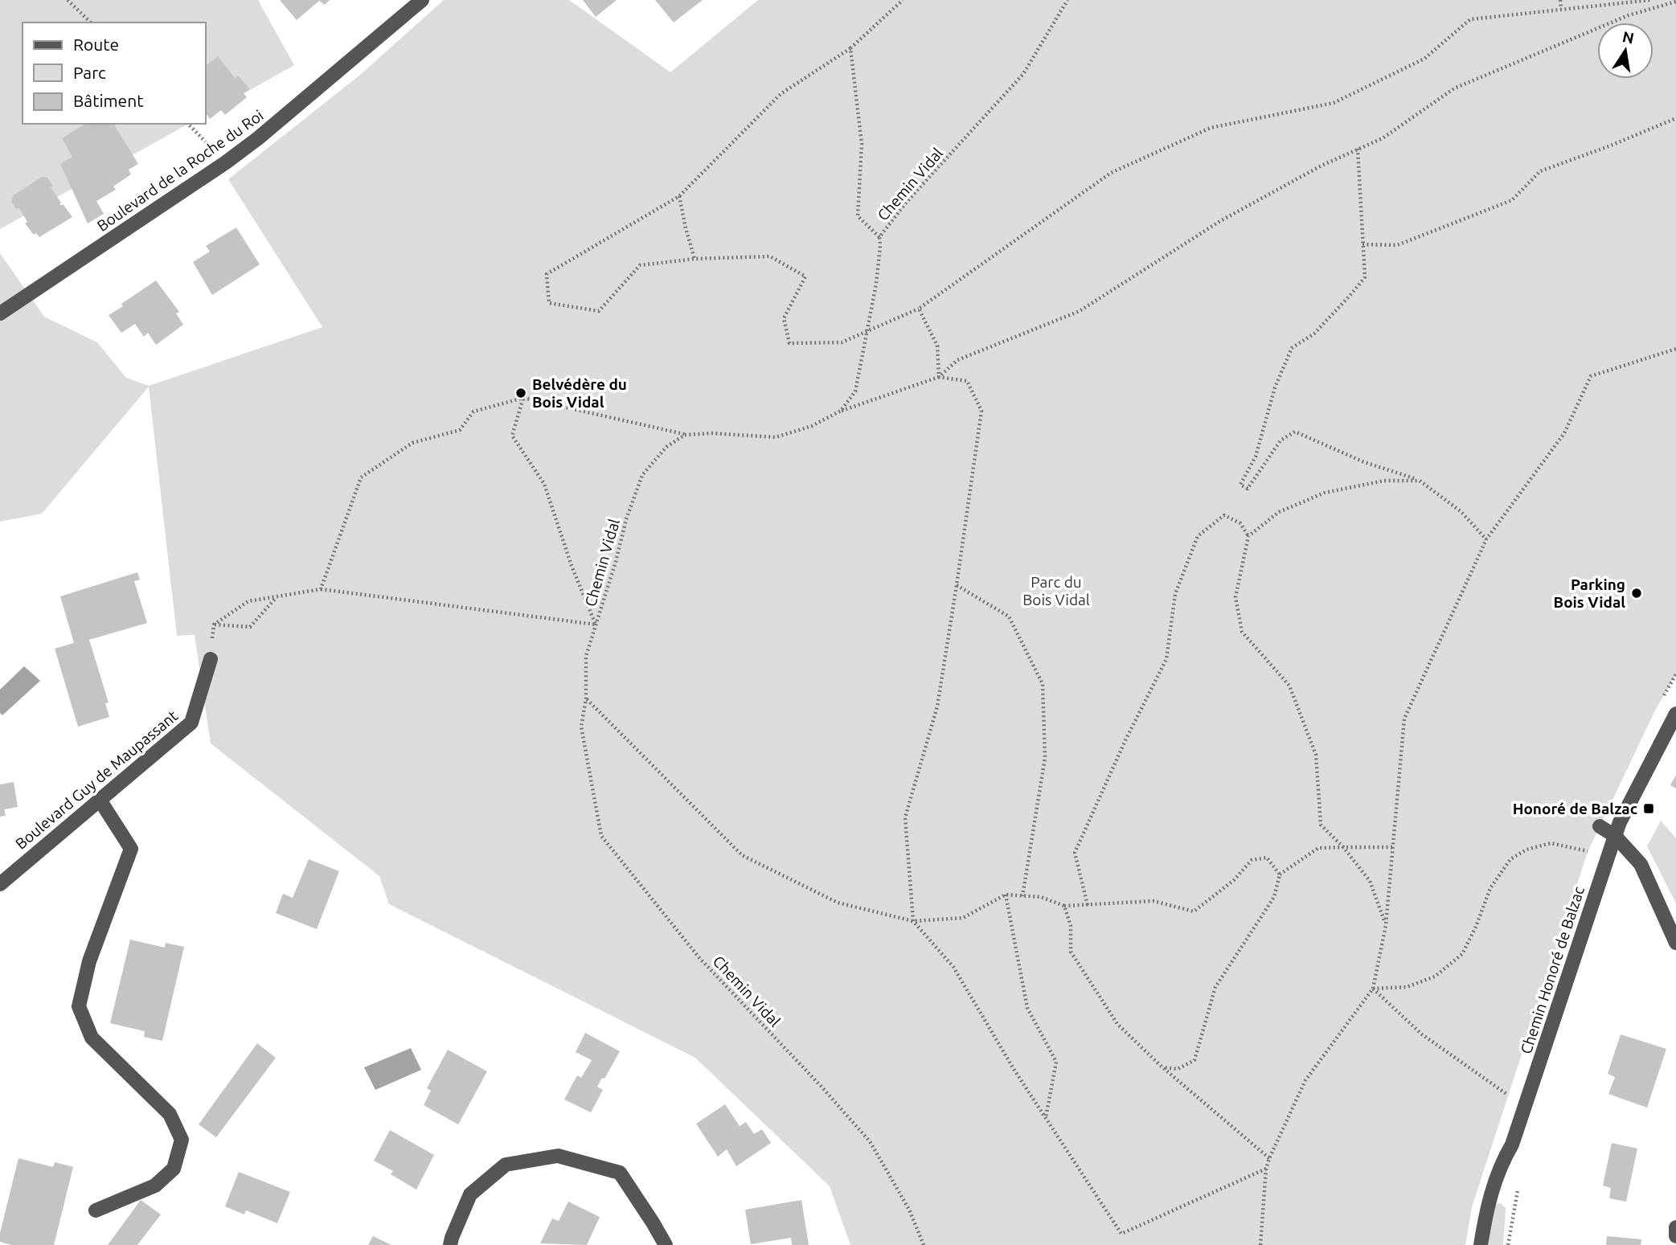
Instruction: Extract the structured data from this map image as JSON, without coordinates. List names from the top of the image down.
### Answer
{
  "streets": {
    "street": ["Boulevard de la Roche du Roi", "Boulevard Guy de Maupassant", "Chemin Honoré de Balzac"],
    "path": ["Chemin Vidal"]
  },
  "parks": ["Parc du Bois Vidal"],
  "places": {
    "other": ["Belvédère du Bois Vidal", "Parking Bois Vidal"],
    "transit": ["Honoré de Balzac"]
  },
  "legend": ["Route", "Parc", "Bâtiment"],
  "north": "top"
}
